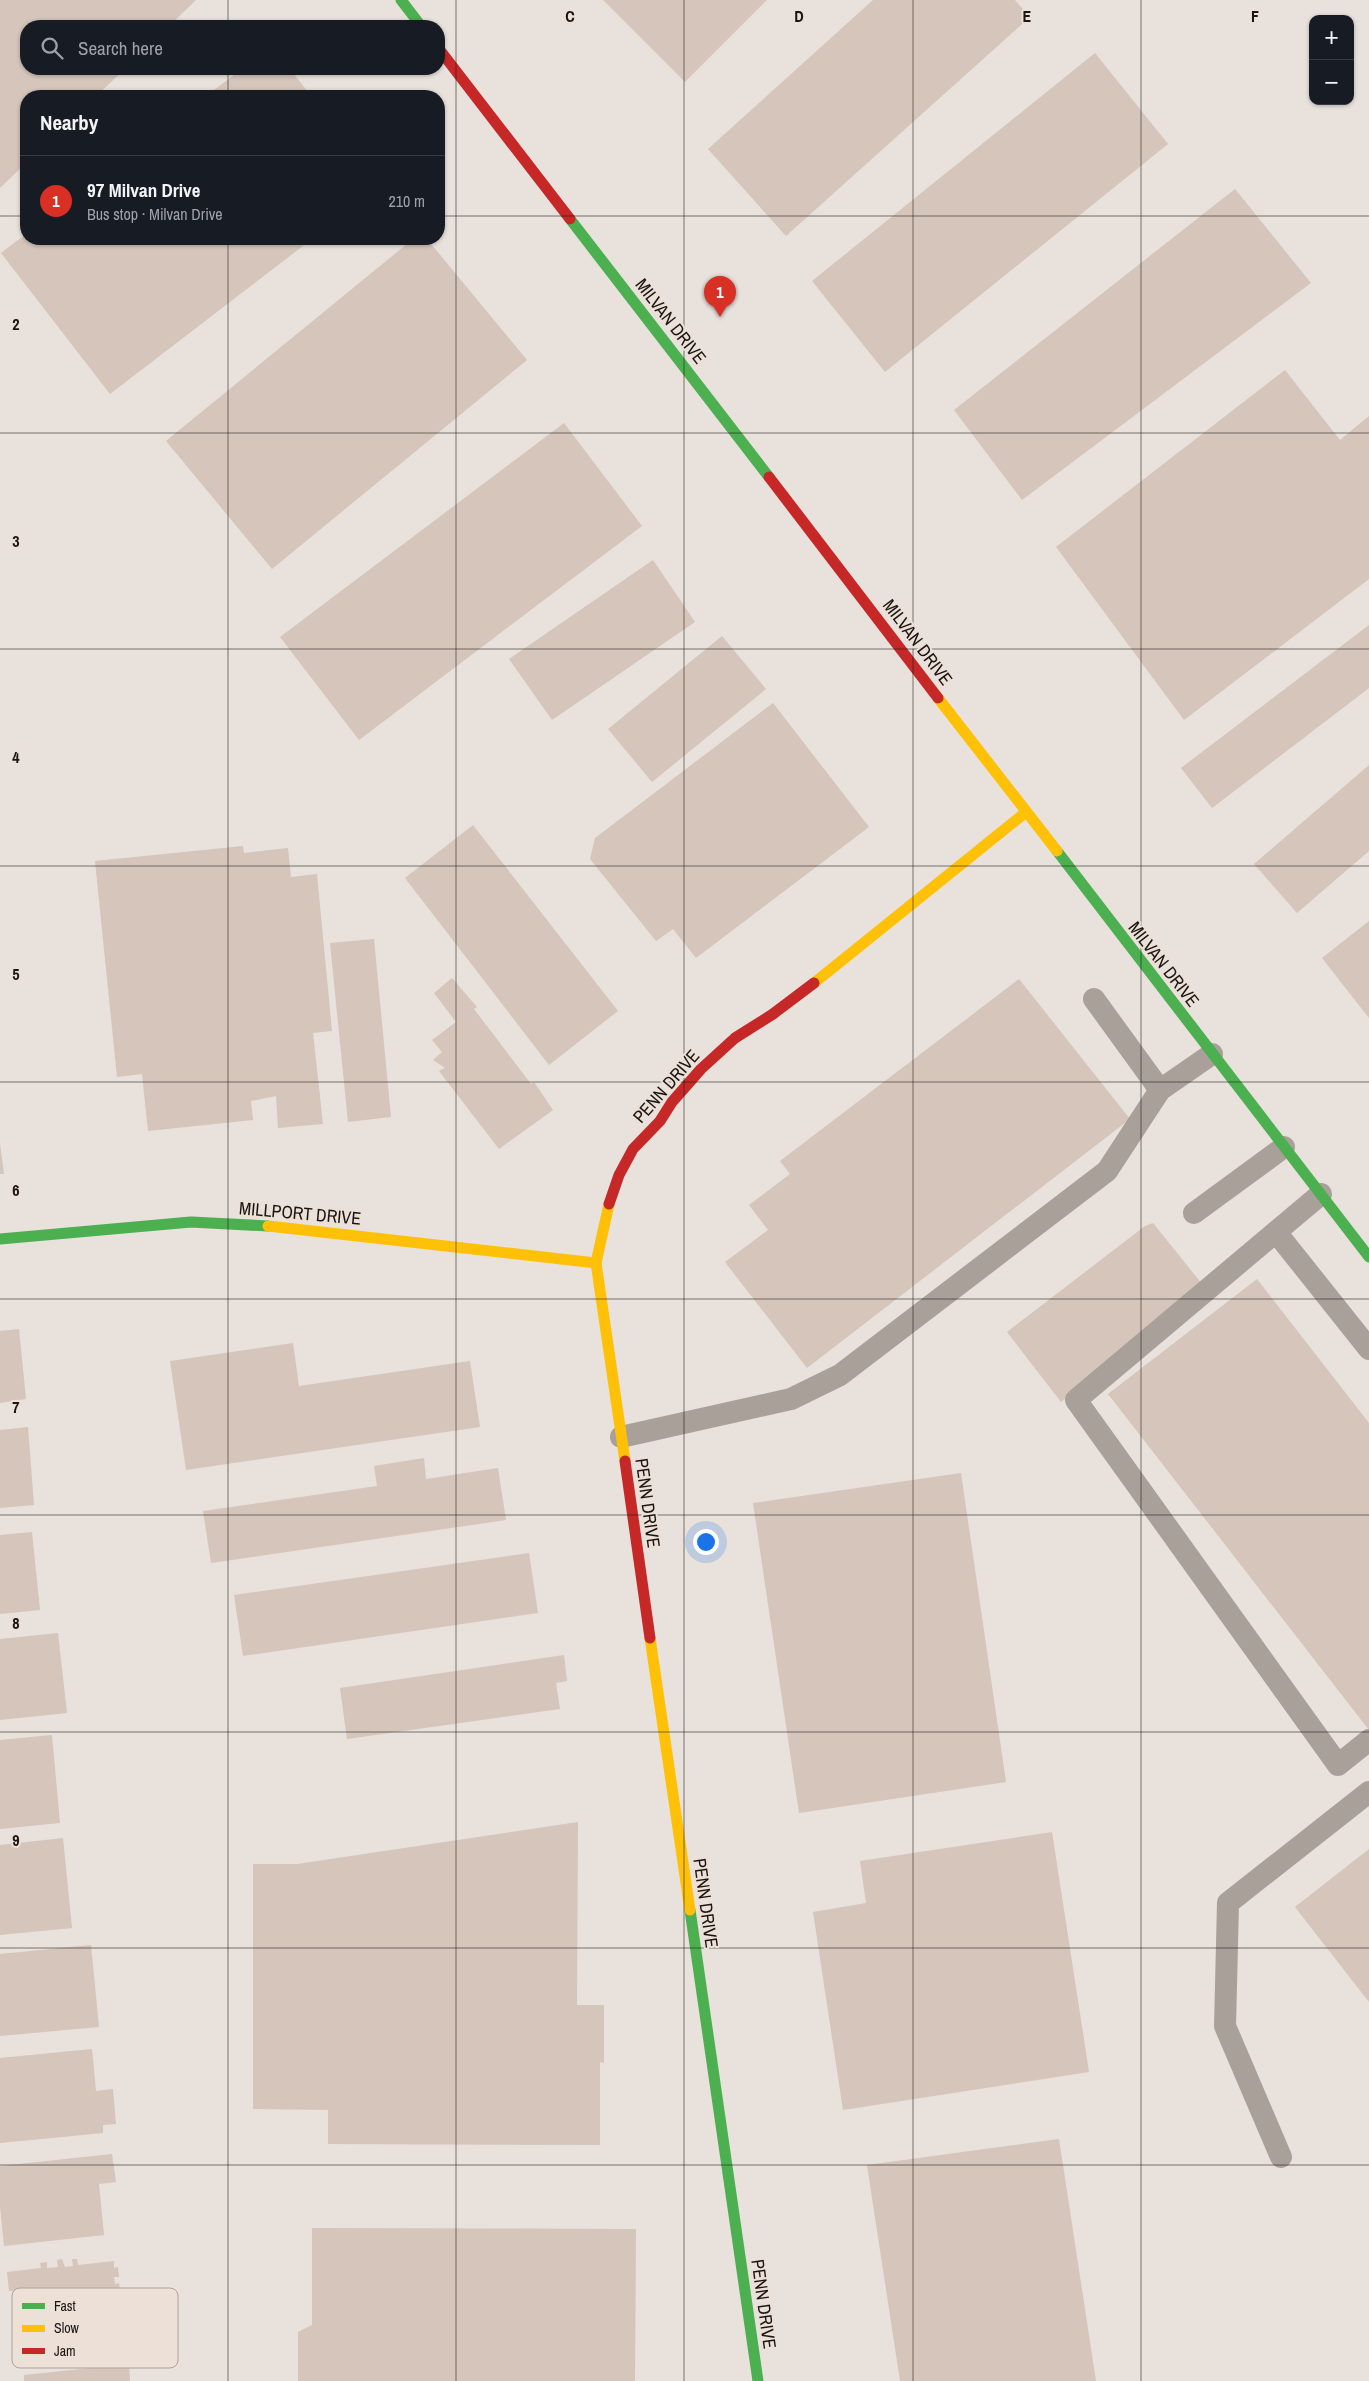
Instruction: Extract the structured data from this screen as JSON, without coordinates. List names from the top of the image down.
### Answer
{
  "streets": {
    "street": ["MILVAN DRIVE", "PENN DRIVE", "MILLPORT DRIVE"]
  },
  "crossings": [
    ["MILVAN DRIVE", "PENN DRIVE"],
    ["PENN DRIVE", "MILLPORT DRIVE"]
  ],
  "legend": ["Fast", "Slow", "Jam"],
  "page": {
    "map_buttons": ["+", "−"],
    "search": "Search here",
    "heading": "Nearby",
    "list": [
      {
        "mark": "1",
        "name": "97 Milvan Drive",
        "note": "Bus stop · Milvan Drive",
        "value": "210 m"
      }
    ],
    "pins": "1"
  },
  "grid": {
    "columns": [
      "C",
      "D",
      "E",
      "F"
    ],
    "rows": [
      "2",
      "3",
      "4",
      "5",
      "6",
      "7",
      "8",
      "9"
    ]
  }
}
